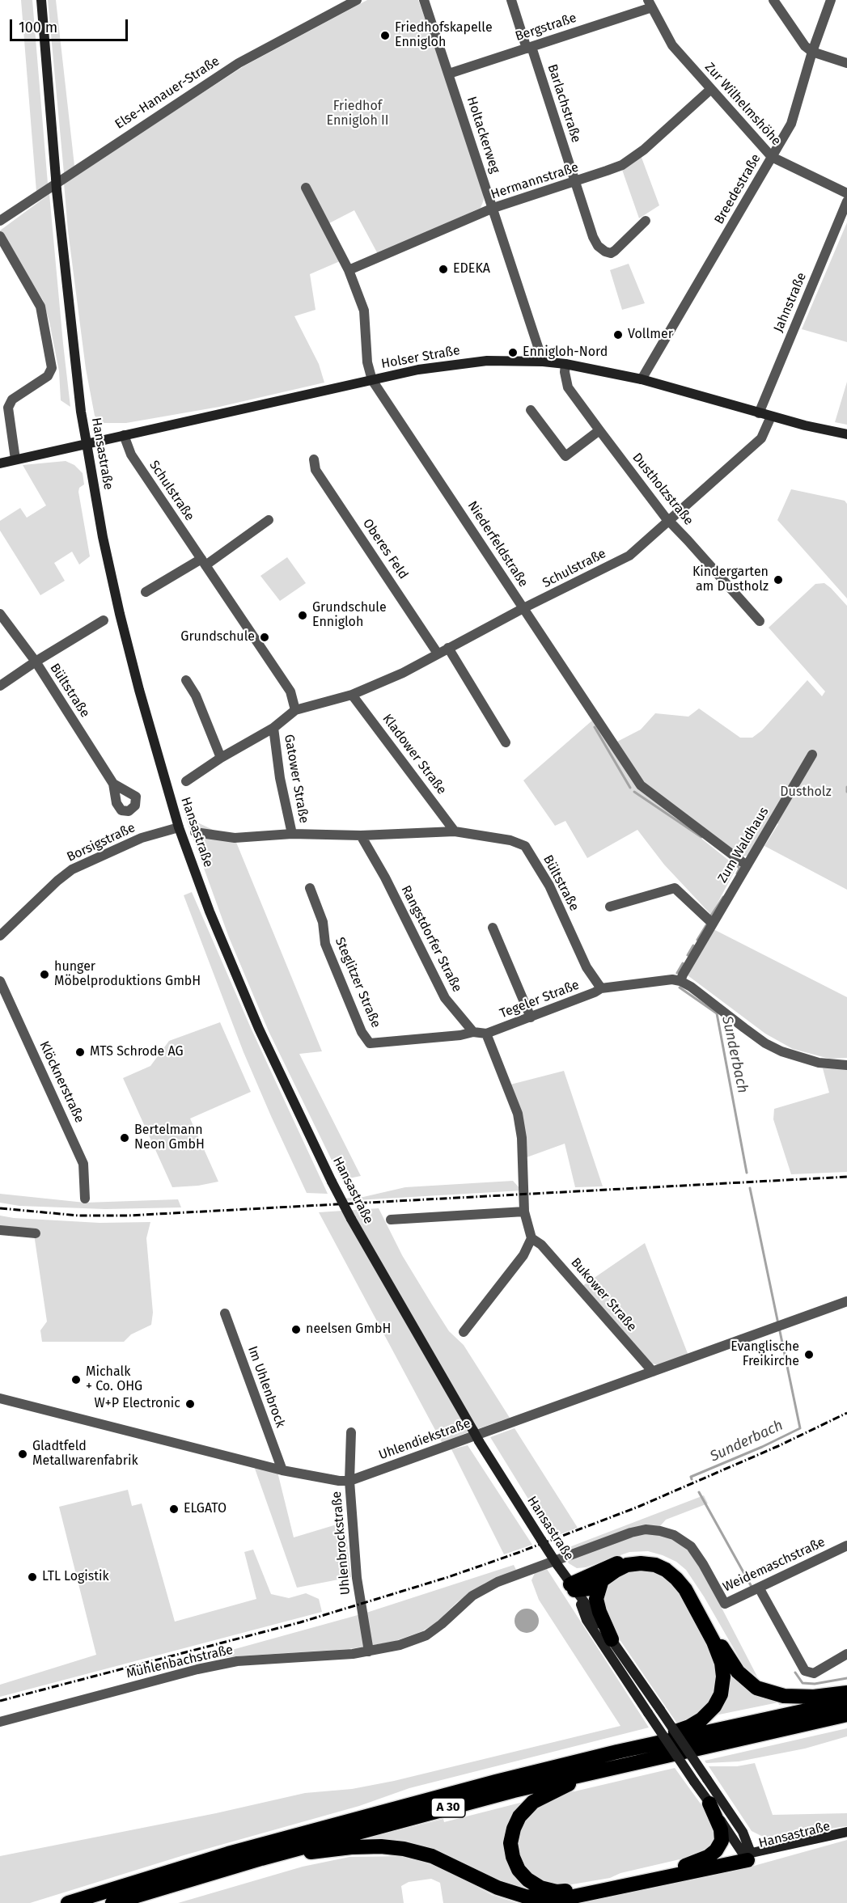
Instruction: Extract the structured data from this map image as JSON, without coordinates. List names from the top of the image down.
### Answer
{
  "streets": {
    "highway": ["A 30"],
    "main road": ["Holser Straße", "Hansastraße"],
    "street": [
      "Bergstraße",
      "Else-Hanauer-Straße",
      "Barlachstraße",
      "Zur Wilhelmshöhe",
      "Holtackerweg",
      "Hermannstraße",
      "Breedestraße",
      "Jahnstraße",
      "Dustholzstraße",
      "Schulstraße",
      "Niederfeldstraße",
      "Oberes Feld",
      "Bültstraße",
      "Kladower Straße",
      "Gatower Straße",
      "Borsigstraße",
      "Zum Waldhaus",
      "Rangstdorfer Straße",
      "Steglitzer Straße",
      "Tegeler Straße",
      "Klöcknerstraße",
      "Bukower Straße",
      "Im Uhlenbrock",
      "Uhlendiekstraße",
      "Uhlenbrockstraße",
      "Weidemaschstraße",
      "Mühlenbachstraße"
    ]
  },
  "crossings": [
    ["Bergstraße", "Barlachstraße"],
    ["Bergstraße", "Zur Wilhelmshöhe"],
    ["Bergstraße", "Holtackerweg"],
    ["Barlachstraße", "Hermannstraße"],
    ["Zur Wilhelmshöhe", "Hermannstraße"],
    ["Zur Wilhelmshöhe", "Breedestraße"],
    ["Holtackerweg", "Hermannstraße"],
    ["Holtackerweg", "Holser Straße"],
    ["Hermannstraße", "Niederfeldstraße"],
    ["Breedestraße", "Holser Straße"],
    ["Jahnstraße", "Holser Straße"],
    ["Holser Straße", "Hansastraße"],
    ["Holser Straße", "Dustholzstraße"],
    ["Holser Straße", "Schulstraße"],
    ["Holser Straße", "Niederfeldstraße"],
    ["Hansastraße", "Borsigstraße"],
    ["Dustholzstraße", "Schulstraße"],
    ["Schulstraße", "Niederfeldstraße"],
    ["Schulstraße", "Oberes Feld"],
    ["Schulstraße", "Kladower Straße"],
    ["Schulstraße", "Gatower Straße"],
    ["Niederfeldstraße", "Zum Waldhaus"],
    ["Bültstraße", "Kladower Straße"],
    ["Bültstraße", "Gatower Straße"],
    ["Bültstraße", "Rangstdorfer Straße"],
    ["Bültstraße", "Tegeler Straße"],
    ["Rangstdorfer Straße", "Steglitzer Straße"],
    ["Bukower Straße", "Uhlendiekstraße"],
    ["Im Uhlenbrock", "Uhlendiekstraße"],
    ["Uhlendiekstraße", "Uhlenbrockstraße"],
    ["Uhlenbrockstraße", "Weidemaschstraße"],
    ["Uhlenbrockstraße", "Mühlenbachstraße"],
    ["Weidemaschstraße", "Mühlenbachstraße"]
  ],
  "water": ["Sunderbach"],
  "parks": ["Friedhof Ennigloh II", "Dustholz"],
  "places": [
    "Friedhofskapelle Ennigloh",
    "EDEKA",
    "Vollmer",
    "Ennigloh-Nord",
    "Kindergarten am Dustholz",
    "Grundschule Ennigloh",
    "Grundschule",
    "hunger Möbelproduktions GmbH",
    "MTS Schrode AG",
    "Bertelmann Neon GmbH",
    "neelsen GmbH",
    "Evanglische Freikirche",
    "Michalk + Co. OHG",
    "W+P Electronic",
    "Gladtfeld Metallwarenfabrik",
    "ELGATO",
    "LTL Logistik"
  ],
  "scale_bar": "100 m"
}
